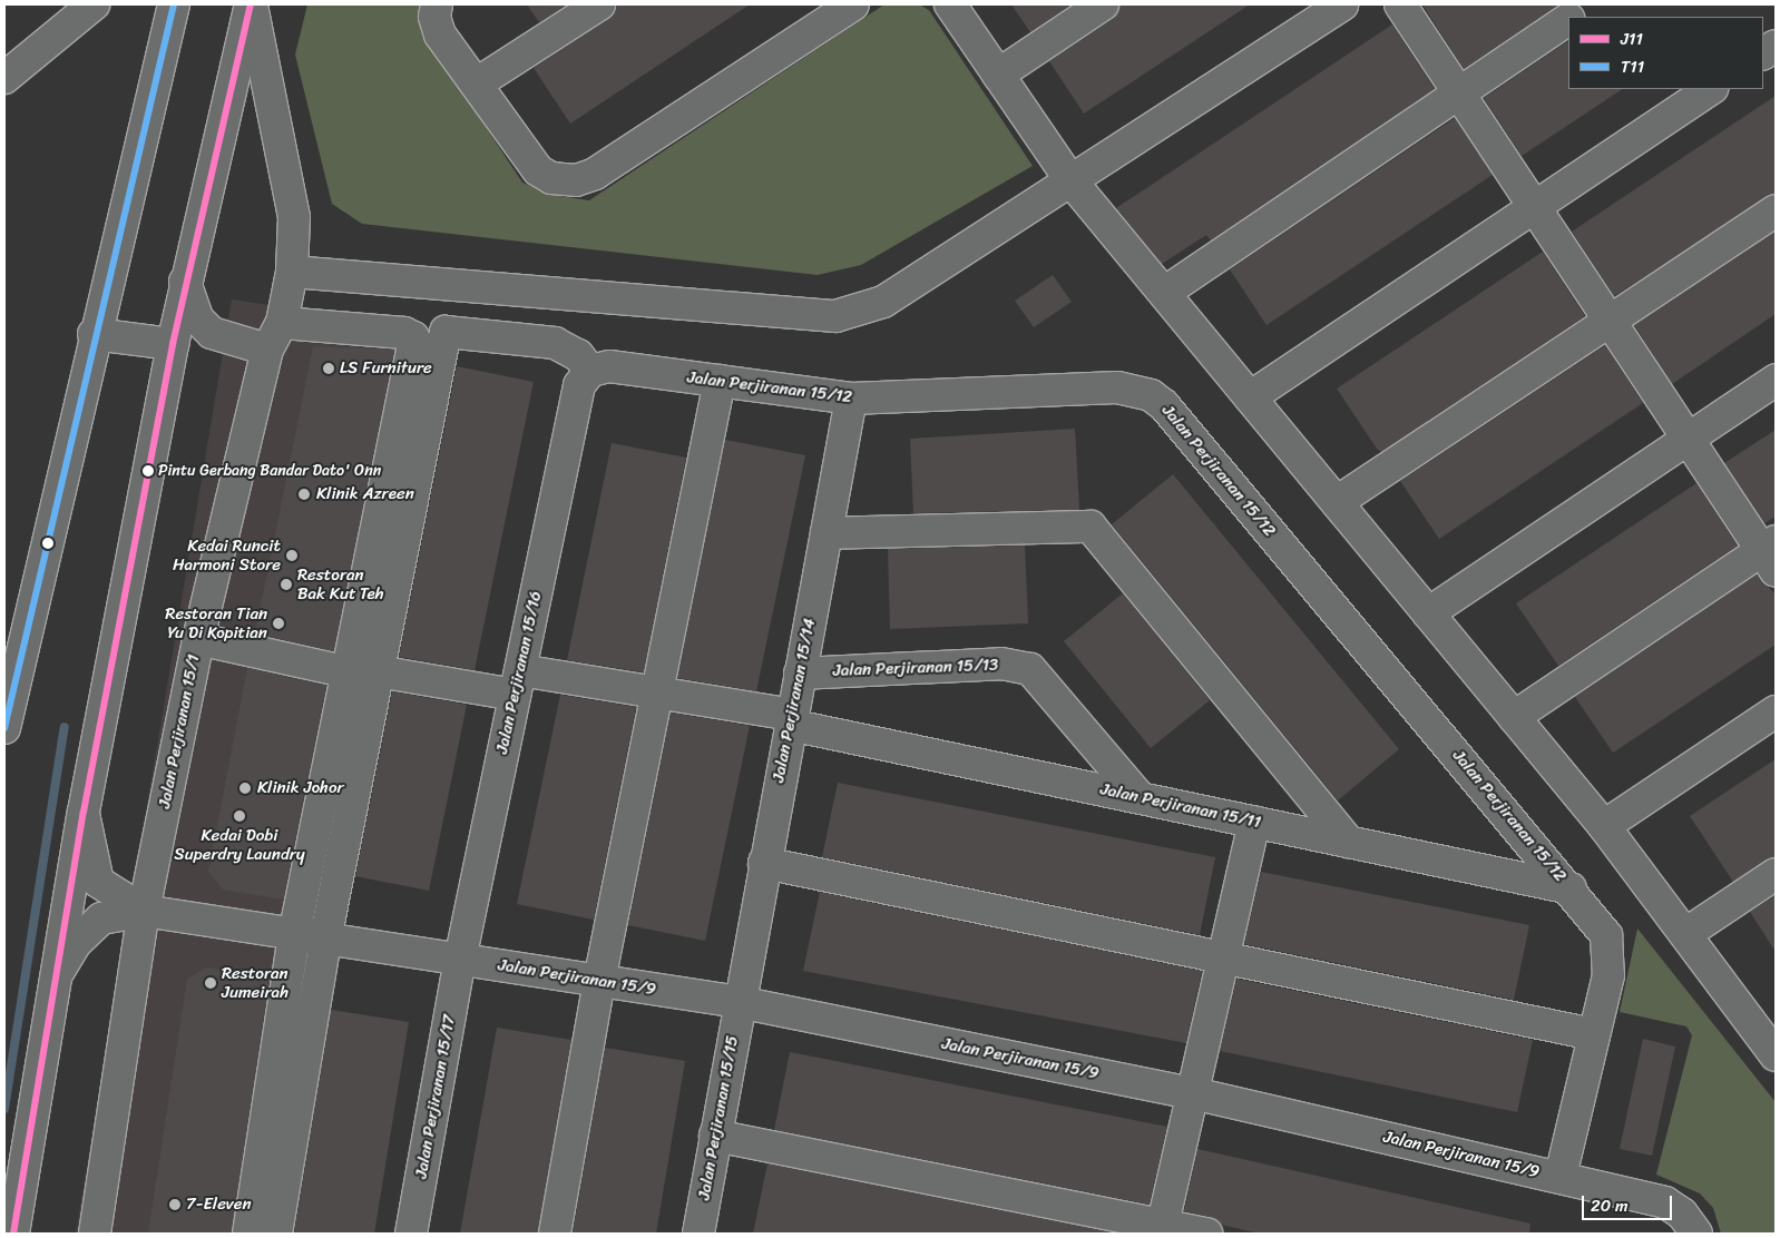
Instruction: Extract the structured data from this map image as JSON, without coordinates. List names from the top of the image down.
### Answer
{
  "streets": {
    "street": [
      "Jalan Perjiranan 15/12",
      "Jalan Perjiranan 15/13",
      "Jalan Perjiranan 15/16",
      "Jalan Perjiranan 15/14",
      "Jalan Perjiranan 15/1",
      "Jalan Perjiranan 15/11",
      "Jalan Perjiranan 15/9",
      "Jalan Perjiranan 15/17",
      "Jalan Perjiranan 15/15"
    ]
  },
  "crossings": [
    ["Jalan Perjiranan 15/12", "Jalan Perjiranan 15/16"],
    ["Jalan Perjiranan 15/12", "Jalan Perjiranan 15/14"],
    ["Jalan Perjiranan 15/12", "Jalan Perjiranan 15/11"],
    ["Jalan Perjiranan 15/12", "Jalan Perjiranan 15/9"],
    ["Jalan Perjiranan 15/13", "Jalan Perjiranan 15/14"],
    ["Jalan Perjiranan 15/13", "Jalan Perjiranan 15/11"],
    ["Jalan Perjiranan 15/16", "Jalan Perjiranan 15/11"],
    ["Jalan Perjiranan 15/16", "Jalan Perjiranan 15/9"],
    ["Jalan Perjiranan 15/16", "Jalan Perjiranan 15/17"],
    ["Jalan Perjiranan 15/14", "Jalan Perjiranan 15/11"],
    ["Jalan Perjiranan 15/14", "Jalan Perjiranan 15/9"],
    ["Jalan Perjiranan 15/14", "Jalan Perjiranan 15/15"],
    ["Jalan Perjiranan 15/1", "Jalan Perjiranan 15/9"],
    ["Jalan Perjiranan 15/9", "Jalan Perjiranan 15/17"],
    ["Jalan Perjiranan 15/9", "Jalan Perjiranan 15/15"]
  ],
  "places": [
    "LS Furniture",
    "Pintu Gerbang Bandar Dato' Onn",
    "Klinik Azreen",
    "Kedai Runcit Harmoni Store",
    "Restoran Bak Kut Teh",
    "Restoran Tian Yu Di Kopitian",
    "Klinik Johor",
    "Kedai Dobi Superdry Laundry",
    "Restoran Jumeirah",
    "7-Eleven"
  ],
  "lines": ["transit line J11", "transit line T11"],
  "legend": ["J11", "T11"],
  "scale_bar": "20 m"
}
